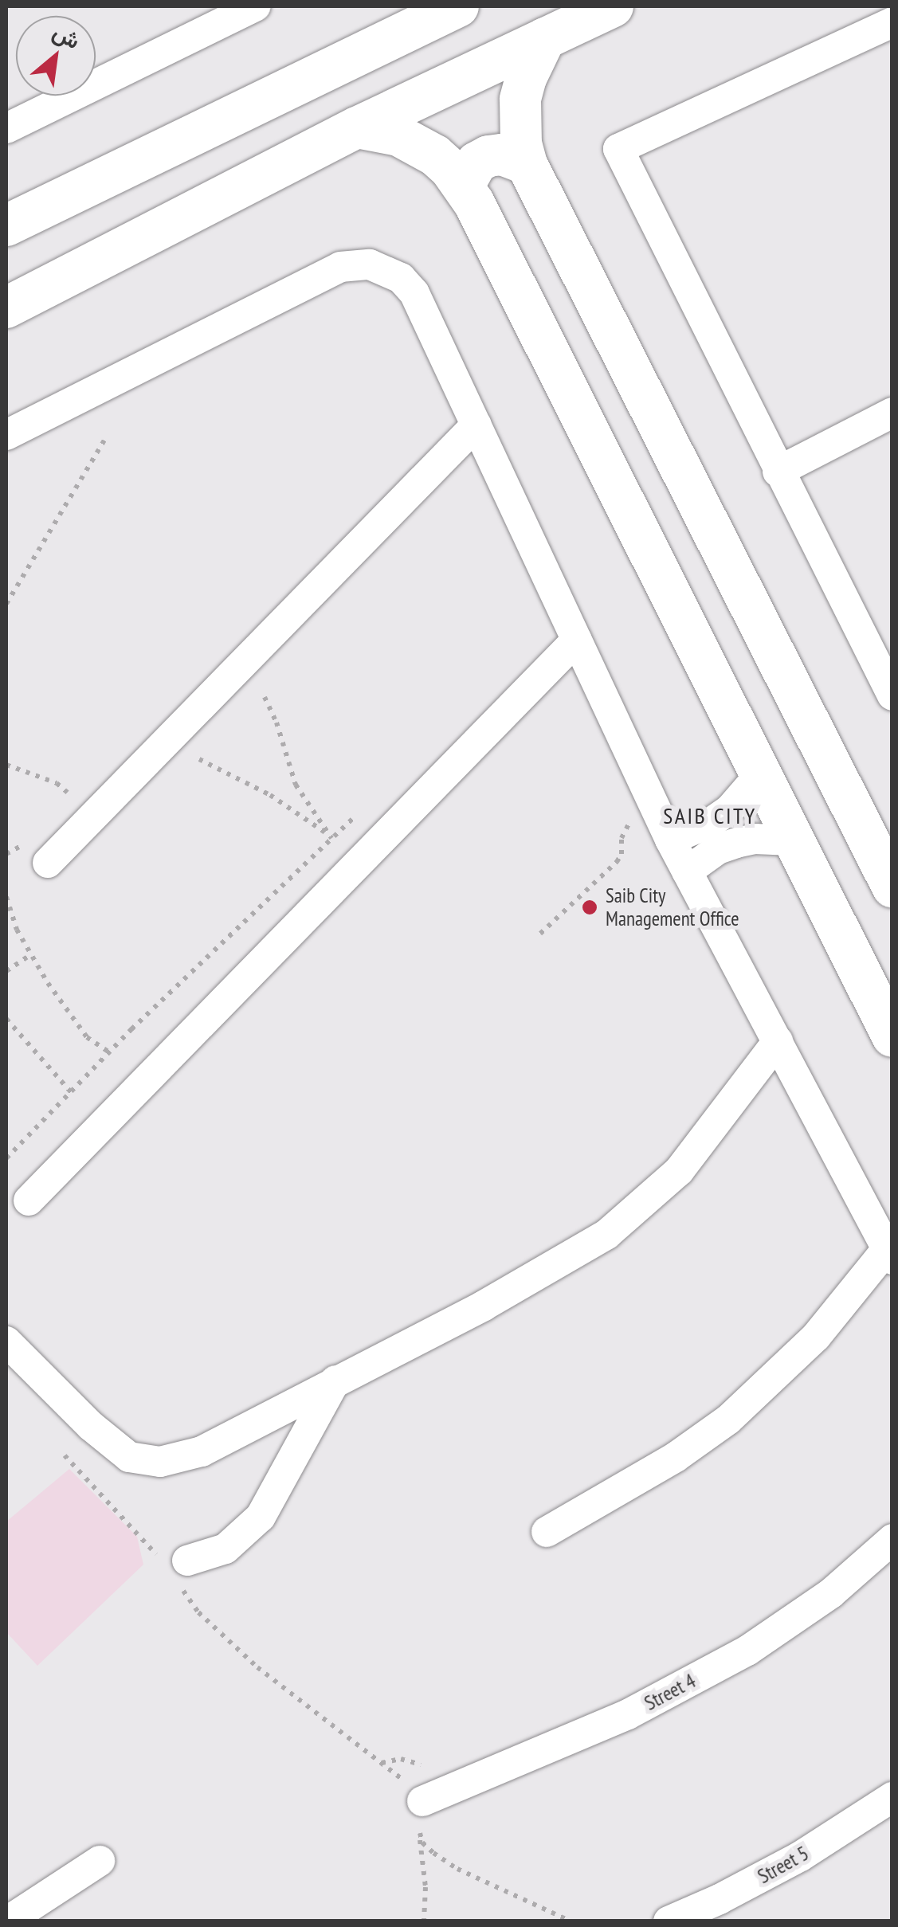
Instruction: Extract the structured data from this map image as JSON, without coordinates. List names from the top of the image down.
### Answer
{
  "streets": {
    "street": ["Street 4", "Street 5"]
  },
  "districts": ["SAIB CITY"],
  "places": ["Saib City Management Office"],
  "north": "top right"
}
